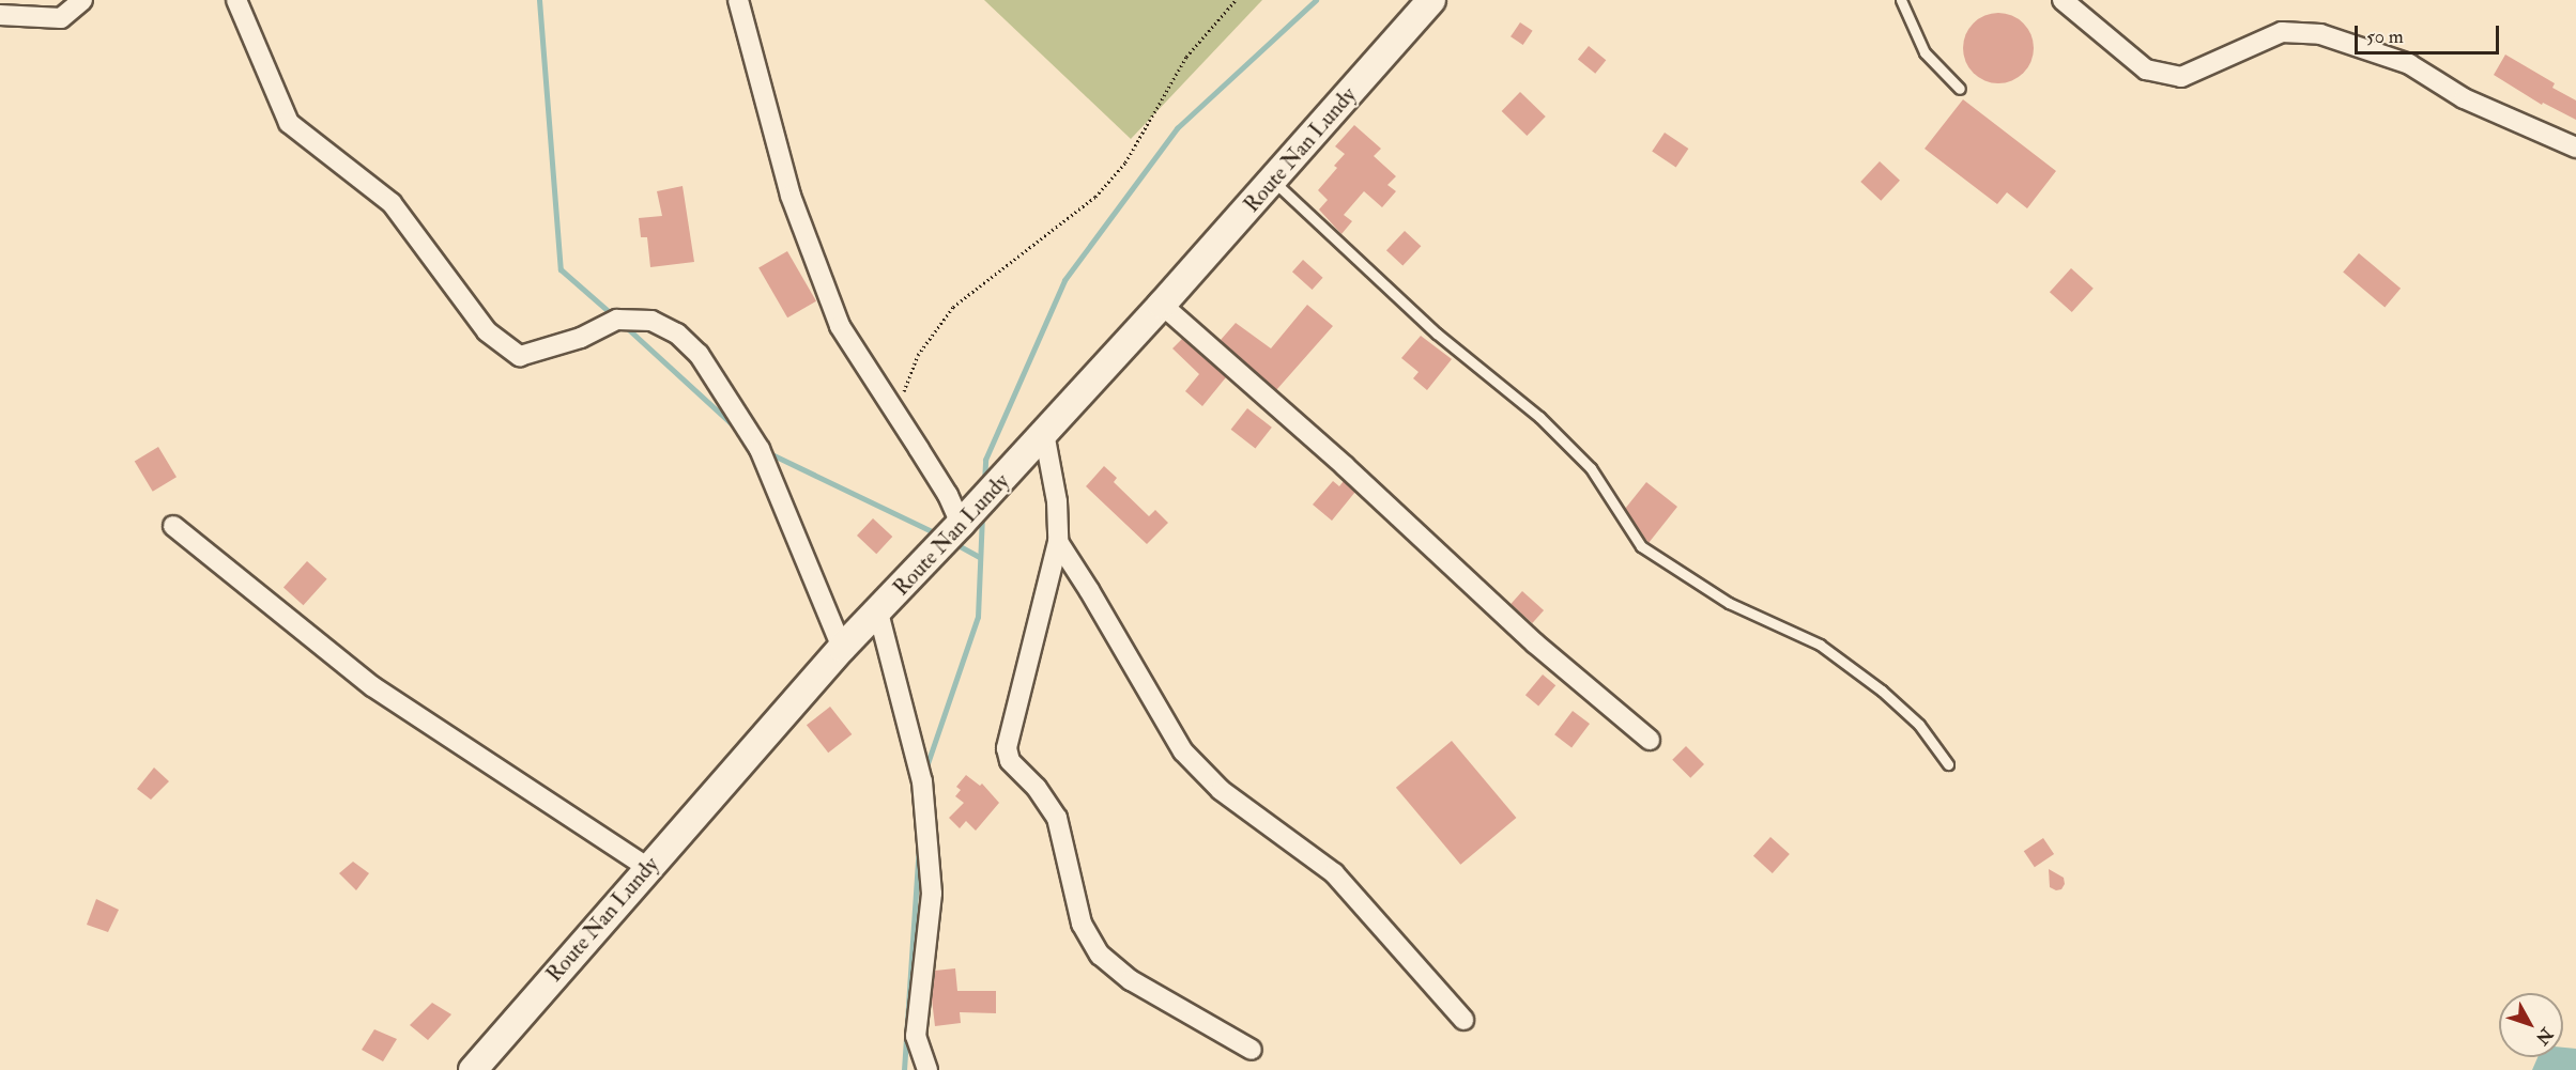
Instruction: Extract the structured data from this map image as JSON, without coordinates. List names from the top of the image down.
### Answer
{
  "streets": {
    "main road": ["Route Nan Lundy"]
  },
  "scale_bar": "50 m",
  "north": "bottom right"
}
